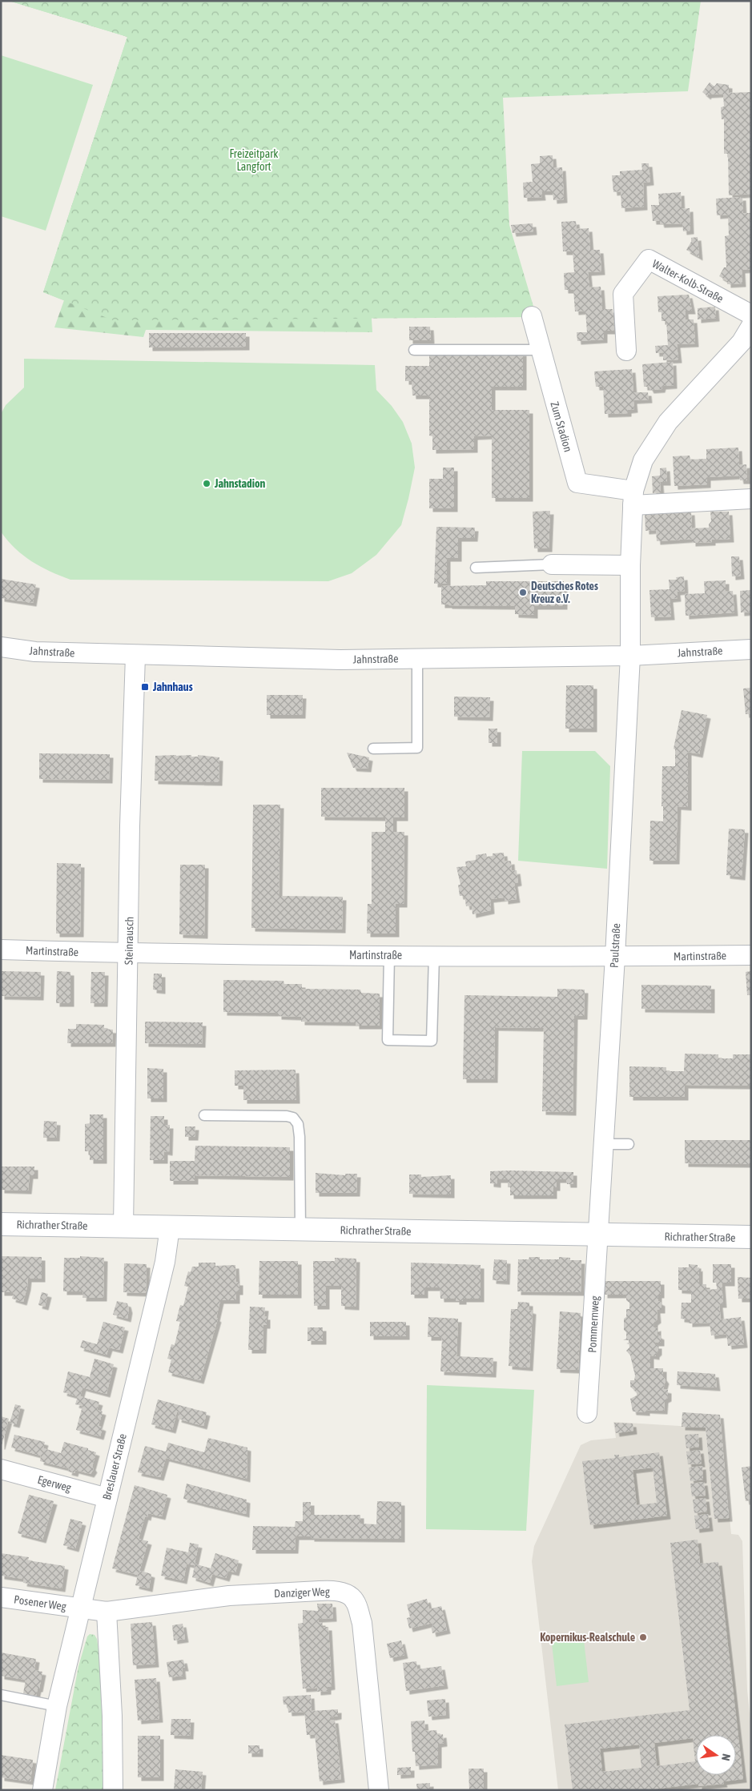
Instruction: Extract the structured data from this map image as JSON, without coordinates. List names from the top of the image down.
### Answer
{
  "streets": {
    "street": [
      "Walter-Kolb-Straße",
      "Zum Stadion",
      "Jahnstraße",
      "Steinrausch",
      "Paulstraße",
      "Martinstraße",
      "Richrather Straße",
      "Pommernweg",
      "Breslauer Straße",
      "Egerweg",
      "Danziger Weg",
      "Posener Weg"
    ]
  },
  "crossings": [
    ["Jahnstraße", "Steinrausch"],
    ["Jahnstraße", "Paulstraße"],
    ["Steinrausch", "Martinstraße"],
    ["Steinrausch", "Richrather Straße"],
    ["Paulstraße", "Martinstraße"],
    ["Paulstraße", "Richrather Straße"],
    ["Paulstraße", "Pommernweg"],
    ["Richrather Straße", "Pommernweg"],
    ["Richrather Straße", "Breslauer Straße"],
    ["Breslauer Straße", "Egerweg"],
    ["Breslauer Straße", "Danziger Weg"],
    ["Breslauer Straße", "Posener Weg"],
    ["Danziger Weg", "Posener Weg"]
  ],
  "parks": ["Freizeitpark Langfort"],
  "places": {
    "other": ["Jahnstadion", "Deutsches Rotes Kreuz e.V.", "Kopernikus-Realschule"],
    "transit": ["Jahnhaus"]
  },
  "north": "right"
}
